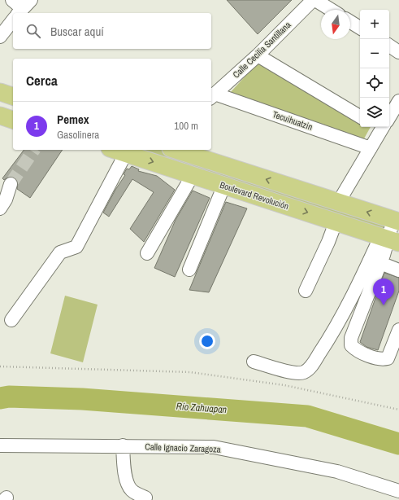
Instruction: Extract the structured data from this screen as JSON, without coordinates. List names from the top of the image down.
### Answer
{
  "streets": {
    "main road": ["Boulevard Revolución"],
    "street": ["Calle Cecilia Santillana", "Tecuihuatzin", "Calle Ignacio Zaragoza"]
  },
  "crossings": [
    ["Calle Cecilia Santillana", "Tecuihuatzin"]
  ],
  "water": ["Río Zahuapan"],
  "north": "bottom",
  "page": {
    "map_buttons": ["+", "−"],
    "search": "Buscar aquí",
    "heading": "Cerca",
    "list": [
      {
        "mark": "1",
        "name": "Pemex",
        "note": "Gasolinera",
        "value": "100 m"
      }
    ],
    "pins": "1"
  }
}
